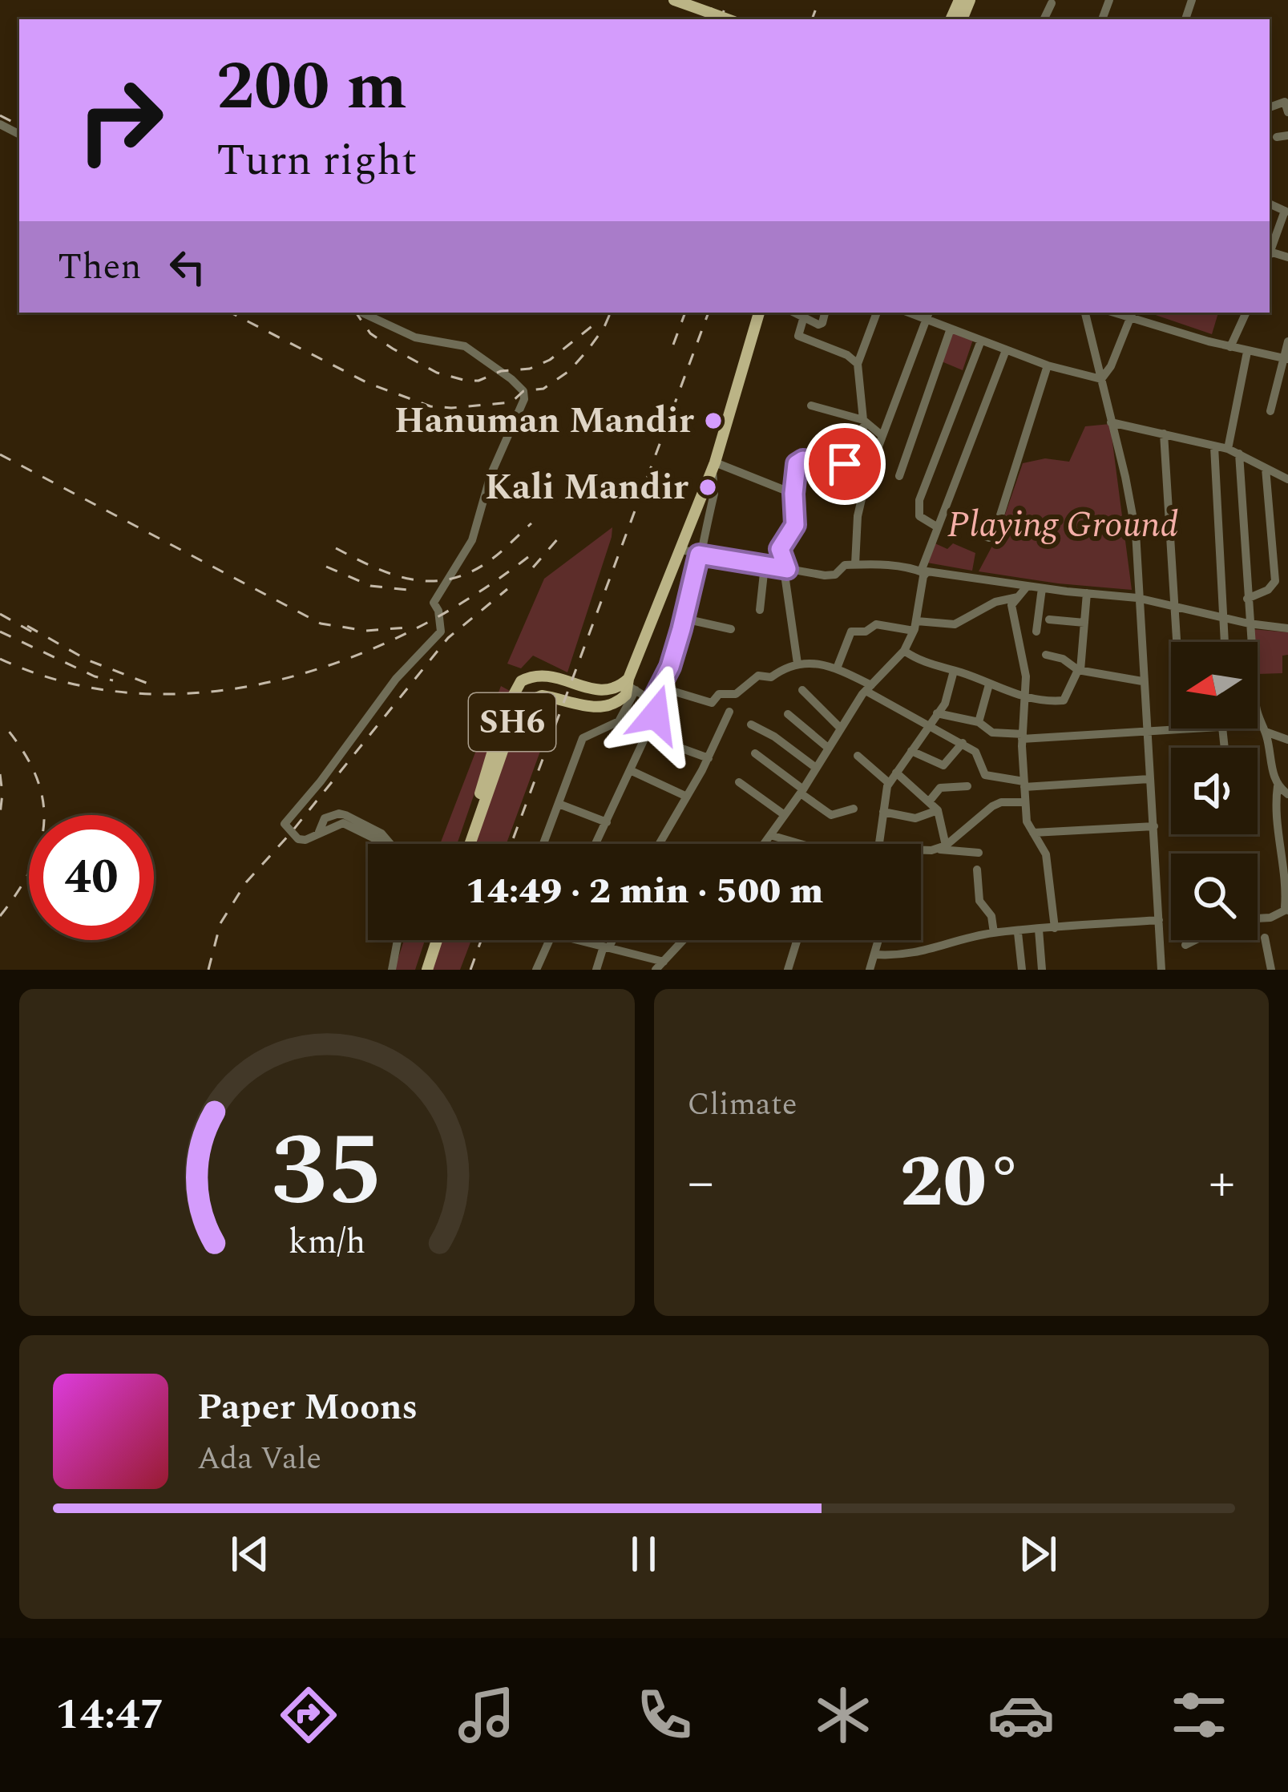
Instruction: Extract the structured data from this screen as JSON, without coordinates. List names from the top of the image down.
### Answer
{
  "streets": {
    "main road": ["SH6"]
  },
  "parks": ["Playing Ground"],
  "places": ["Hanuman Mandir", "Kali Mandir"],
  "north": "left",
  "page": {
    "turn": ["200 m", "Turn right"],
    "then": "Then",
    "limit": "40",
    "trip": "14:49 · 2 min · 500 m",
    "tile": "Climate",
    "heat": ["−", "20°", "+"],
    "song": ["Paper Moons", "Ada Vale"],
    "tabs": "14:47",
    "gauge": ["35", "km/h"]
  }
}
